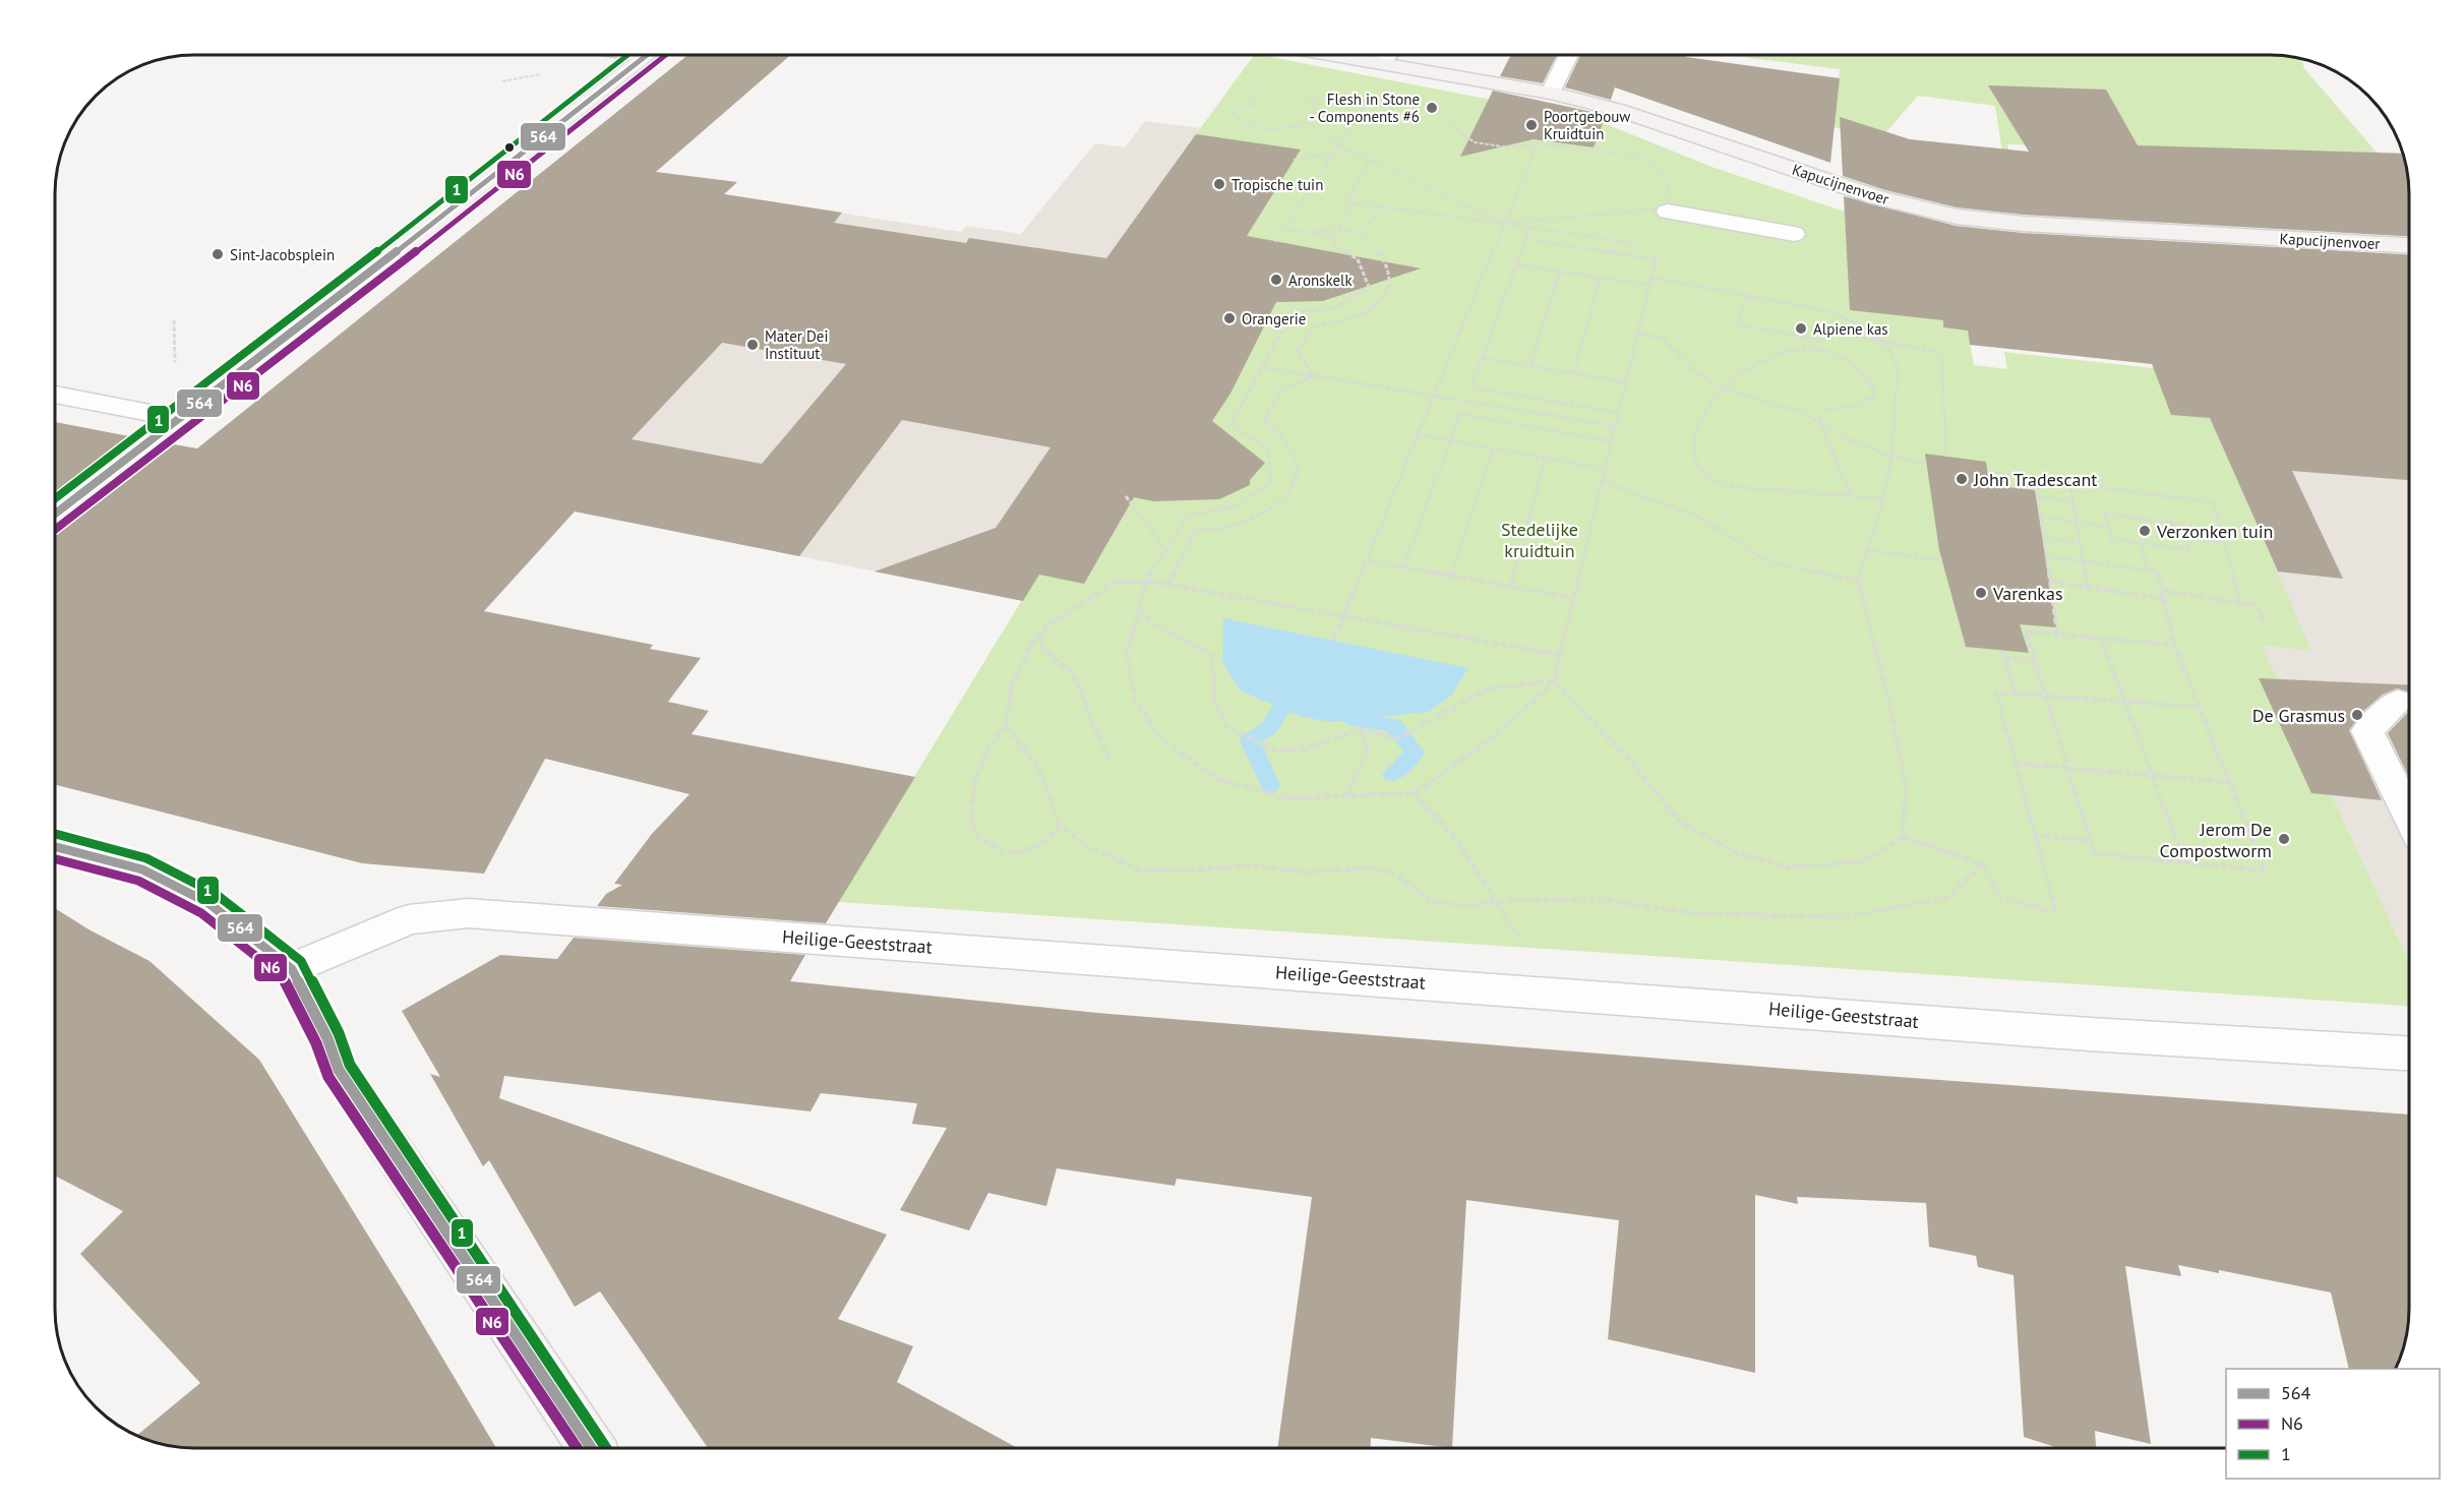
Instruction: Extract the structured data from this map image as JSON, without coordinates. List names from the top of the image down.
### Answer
{
  "streets": {
    "street": ["Kapucijnenvoer", "Heilige-Geeststraat"]
  },
  "parks": ["Stedelijke kruidtuin"],
  "places": [
    "Flesh in Stone - Components #6",
    "Poortgebouw Kruidtuin",
    "Tropische tuin",
    "Sint-Jacobsplein",
    "Aronskelk",
    "Orangerie",
    "Alpiene kas",
    "Mater Dei Instituut",
    "John Tradescant",
    "Verzonken tuin",
    "Varenkas",
    "De Grasmus",
    "Jerom De Compostworm"
  ],
  "lines": ["transit line 564", "transit line N6", "transit line 1"],
  "legend": ["564", "N6", "1"]
}
